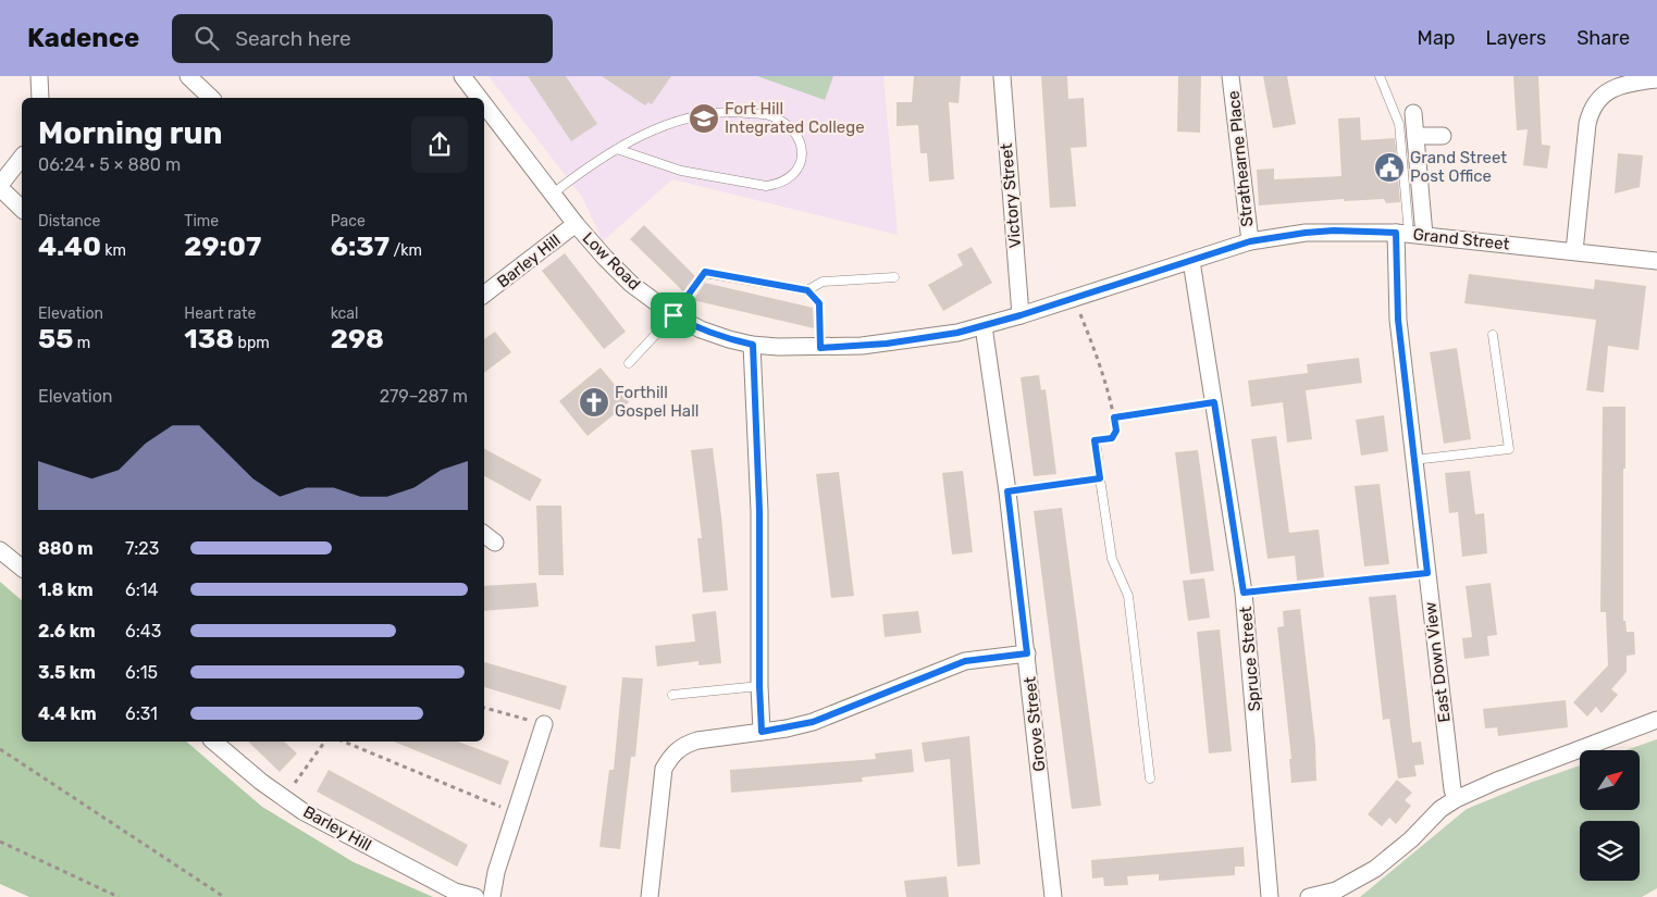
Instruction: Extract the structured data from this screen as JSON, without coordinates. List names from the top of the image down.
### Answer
{
  "streets": {
    "street": [
      "Strathearne Place",
      "Victory Street",
      "Grand Street",
      "Barley Hill",
      "Low Road",
      "Spruce Street",
      "East Down View",
      "Grove Street"
    ]
  },
  "crossings": [
    ["Strathearne Place", "Grand Street"],
    ["Victory Street", "Grand Street"],
    ["Grand Street", "Low Road"],
    ["Grand Street", "Spruce Street"],
    ["Grand Street", "East Down View"],
    ["Grand Street", "Grove Street"],
    ["Barley Hill", "Low Road"],
    ["Low Road", "Grove Street"]
  ],
  "places": {
    "school or university": ["Fort Hill Integrated College"],
    "public building": ["Grand Street Post Office"],
    "church": ["Forthill Gospel Hall"]
  },
  "north": "top right",
  "page": {
    "header": "Kadence",
    "search": "Search here",
    "nav": ["Map", "Layers", "Share"],
    "heading": ["Morning run", "06:24 · 5 × 880 m"],
    "stats": [
      ["Distance", "4.40 km"],
      ["Time", "29:07"],
      ["Pace", "6:37 /km"],
      ["Elevation", "55 m"],
      ["Heart rate", "138 bpm"],
      ["kcal", "298"]
    ],
    "chart": ["Elevation", "279–287 m"],
    "list": [
      {
        "name": "880 m",
        "note": "7:23"
      },
      {
        "name": "1.8 km",
        "note": "6:14"
      },
      {
        "name": "2.6 km",
        "note": "6:43"
      },
      {
        "name": "3.5 km",
        "note": "6:15"
      },
      {
        "name": "4.4 km",
        "note": "6:31"
      }
    ]
  }
}
